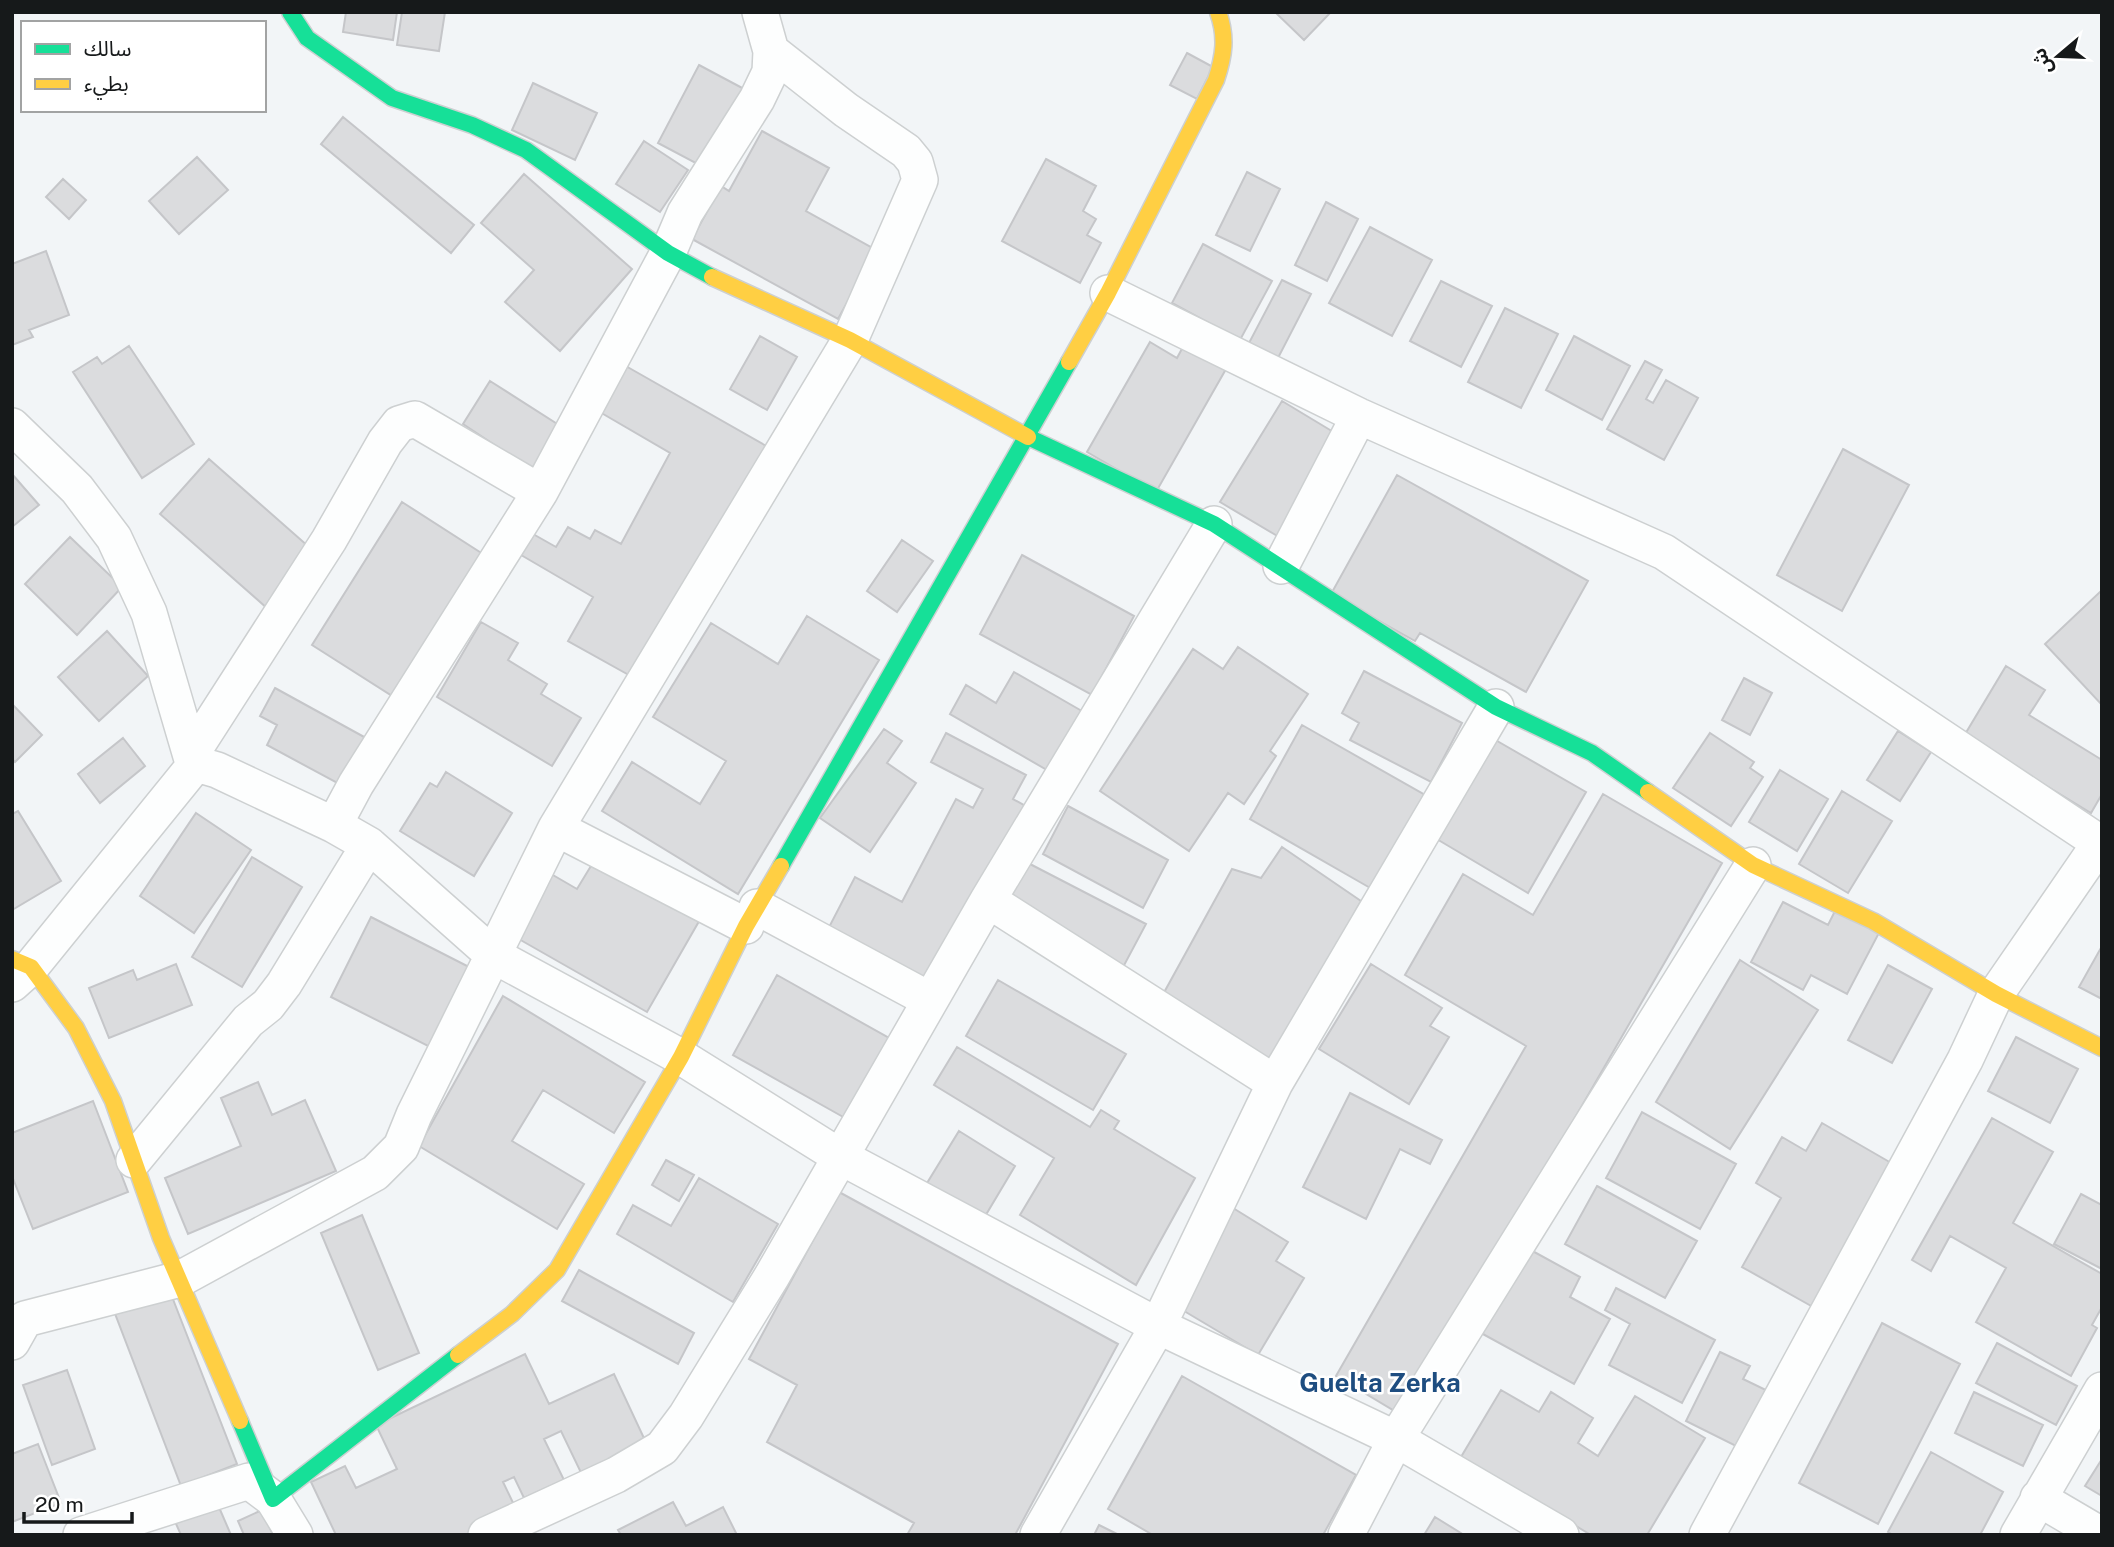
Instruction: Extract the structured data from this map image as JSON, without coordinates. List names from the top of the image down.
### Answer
{
  "districts": ["Guelta Zerka"],
  "legend": ["سالك", "بطيء"],
  "scale_bar": "20 m",
  "north": "left"
}
